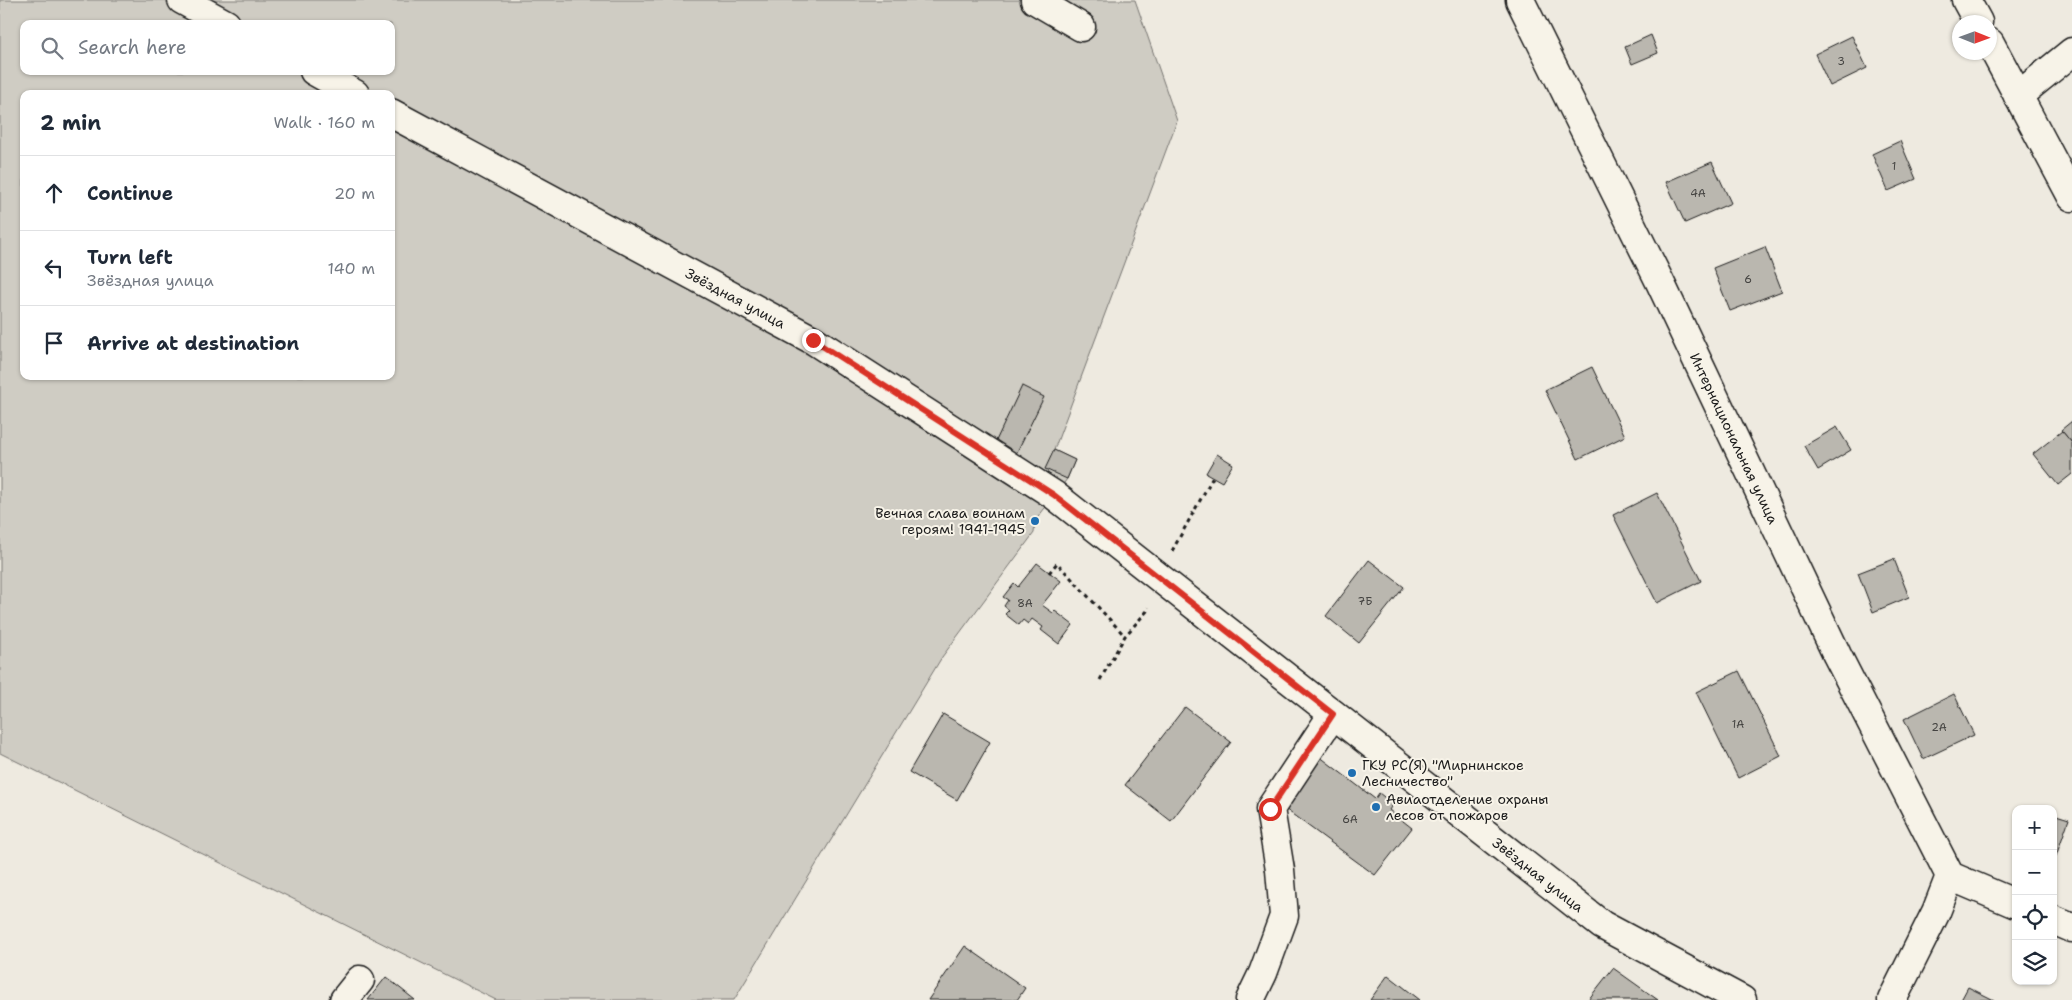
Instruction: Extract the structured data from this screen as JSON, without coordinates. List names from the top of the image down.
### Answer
{
  "streets": {
    "street": ["Звёздная улица", "Интернациональная улица"]
  },
  "places": ["Вечная слава воинам героям! 1941-1945", "ГКУ РС(Я) \"Мирнинское Лесничество\"", "Авиаотделение охраны лесов от пожаров"],
  "house_numbers": [
    "3",
    "1",
    "4А",
    "6",
    "7Б",
    "8А",
    "1А",
    "2А",
    "6А"
  ],
  "north": "right",
  "page": {
    "search": "Search here",
    "heading": ["2 min", "Walk · 160 m"],
    "list": [
      ["Continue", "20 m"],
      ["Turn left", "Звёздная улица", "140 m"],
      "Arrive at destination"
    ],
    "map_buttons": ["+", "−"]
  }
}
